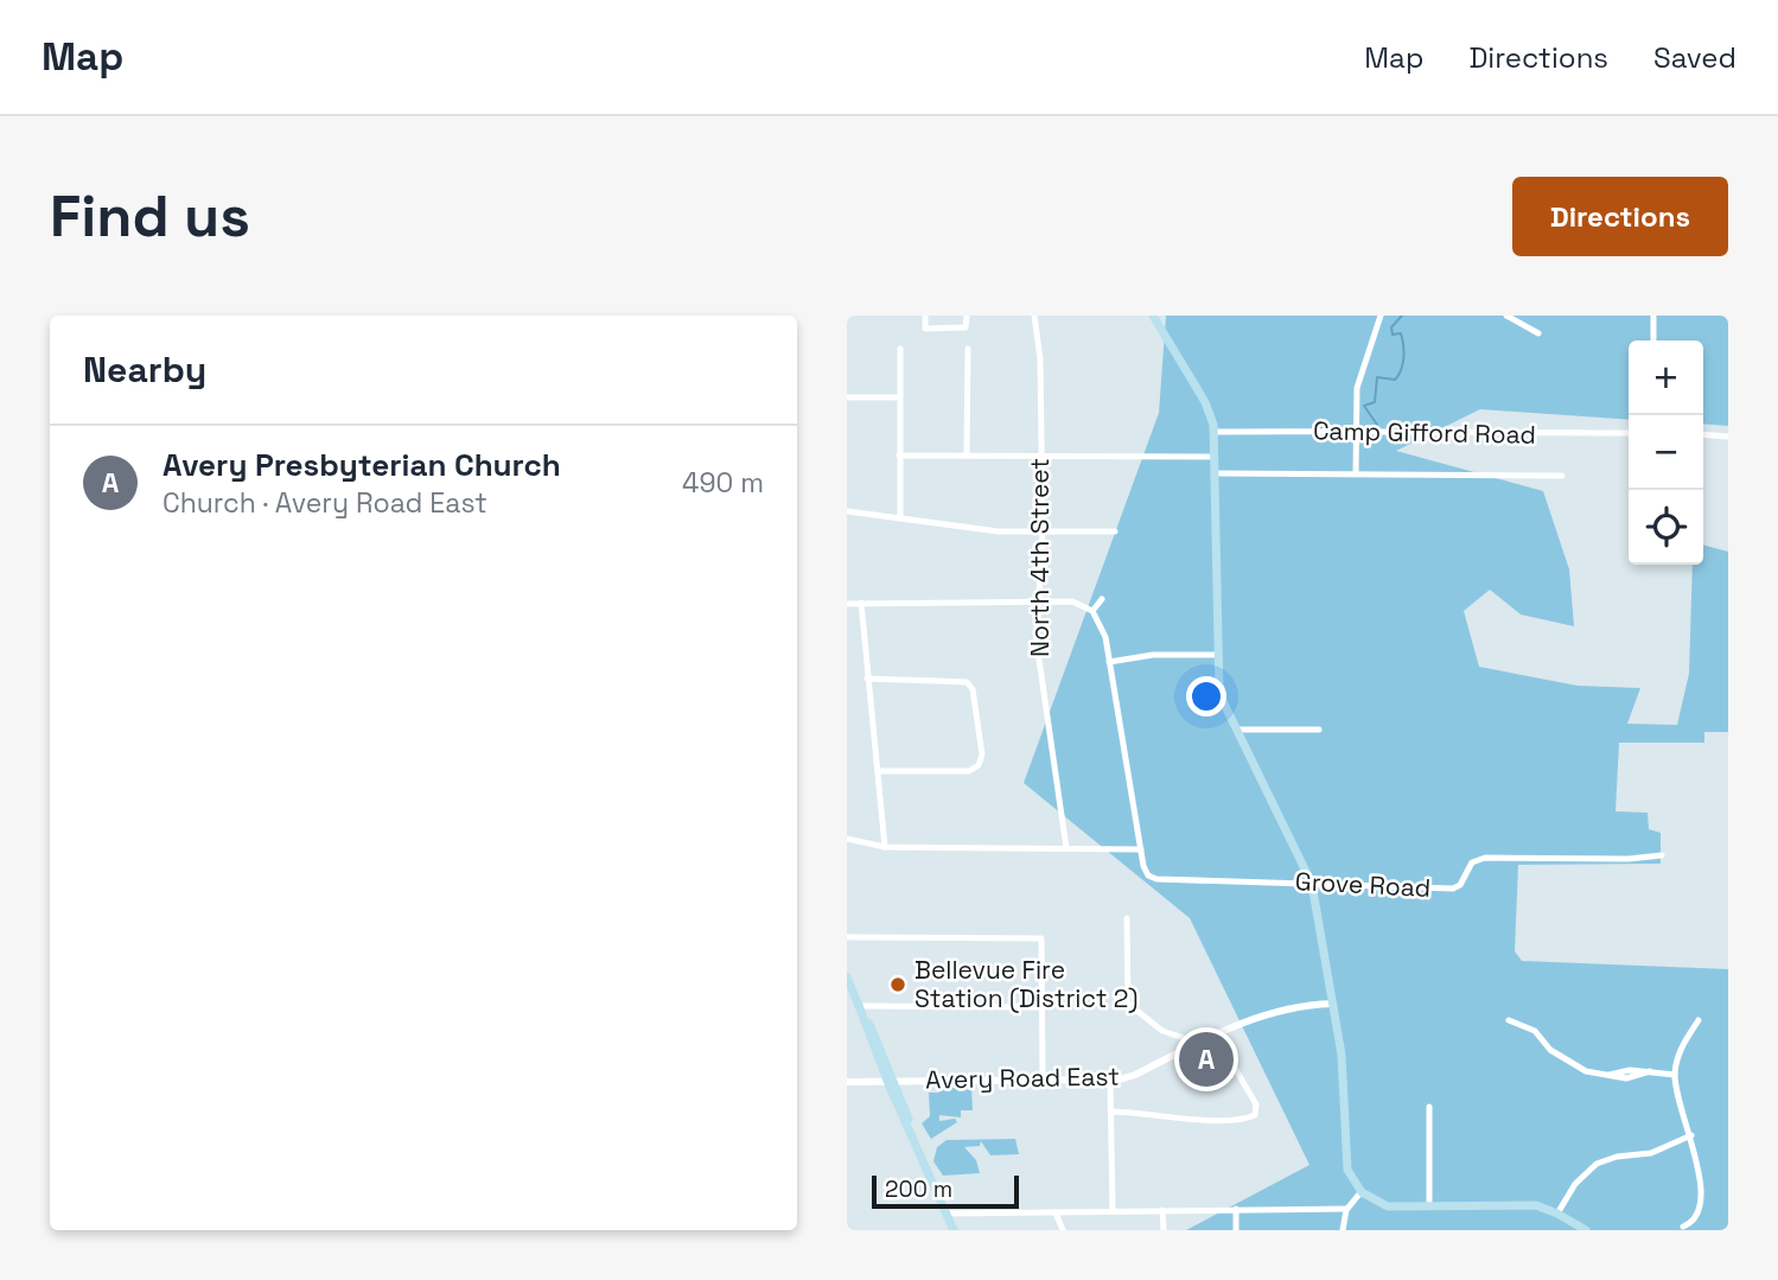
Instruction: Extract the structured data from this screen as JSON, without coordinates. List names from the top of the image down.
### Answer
{
  "streets": {
    "street": [
      "Camp Gifford Road",
      "North 4th Street",
      "Grove Road",
      "Avery Road East"
    ]
  },
  "places": ["Bellevue Fire Station (District 2)"],
  "scale_bar": "200 m",
  "page": {
    "header": "Map",
    "nav": ["Map", "Directions", "Saved"],
    "buttons": "Directions",
    "title": "Find us",
    "heading": "Nearby",
    "map_buttons": ["+", "−"],
    "list": [
      {
        "mark": "A",
        "name": "Avery Presbyterian Church",
        "note": "Church · Avery Road East",
        "value": "490 m"
      }
    ],
    "pins": "A",
    "scale": "200 m"
  }
}
